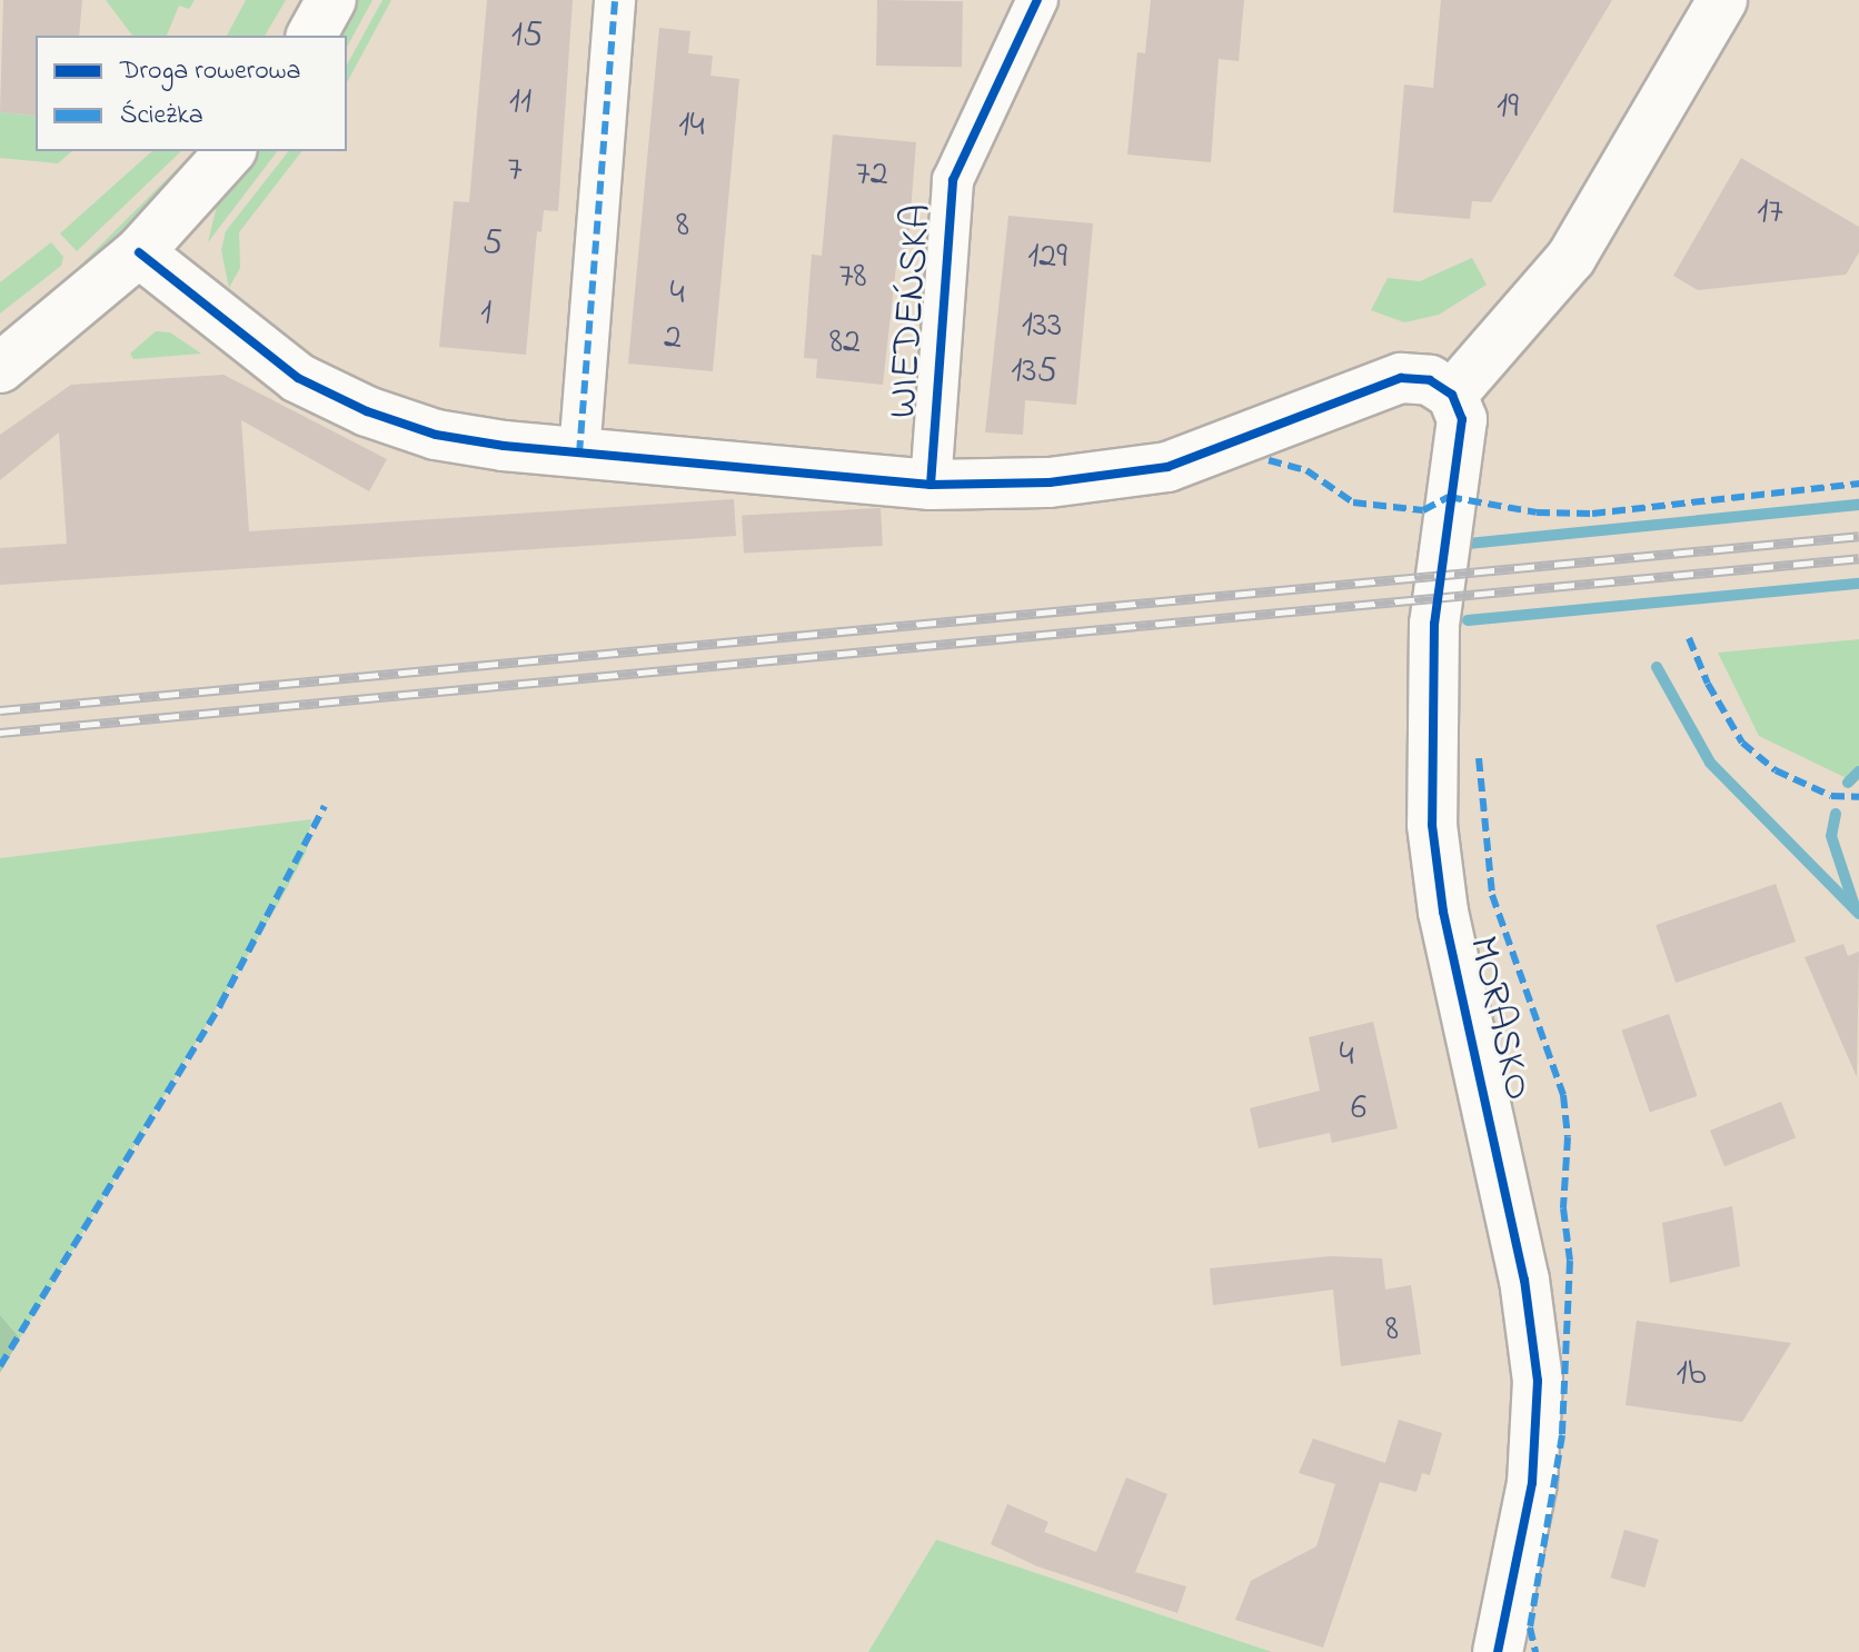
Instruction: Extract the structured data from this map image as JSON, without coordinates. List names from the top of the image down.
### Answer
{
  "streets": {
    "street": ["WIEDEŃSKA", "MORASKO"]
  },
  "house_numbers": [
    "15",
    "11",
    "19",
    "14",
    "7",
    "72",
    "17",
    "8",
    "5",
    "129",
    "78",
    "4",
    "1",
    "133",
    "2",
    "82",
    "135",
    "4",
    "6",
    "8",
    "1b"
  ],
  "legend": ["Droga rowerowa", "Ścieżka"]
}
